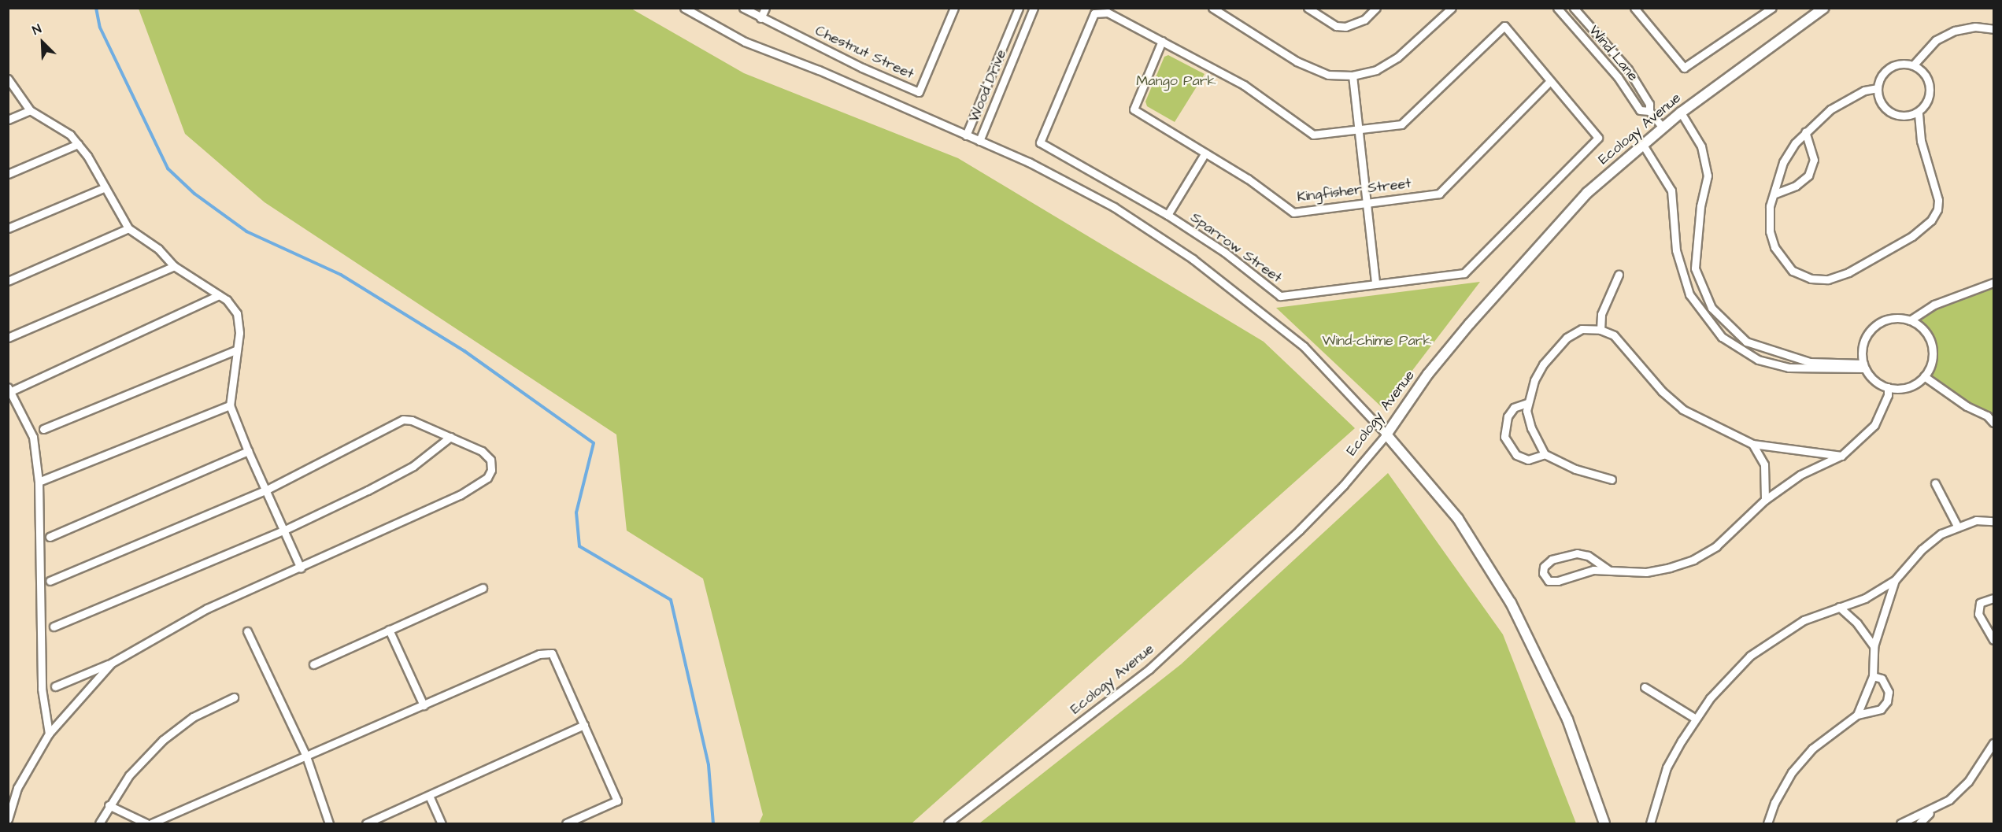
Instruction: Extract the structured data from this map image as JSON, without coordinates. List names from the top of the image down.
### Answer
{
  "streets": {
    "street": [
      "Chestnut Street",
      "Wind Lane",
      "Wood Drive",
      "Ecology Avenue",
      "Kingfisher Street",
      "Sparrow Street"
    ]
  },
  "crossings": [
    ["Wind Lane", "Ecology Avenue"],
    ["Kingfisher Street", "Sparrow Street"]
  ],
  "parks": ["Mango Park", "Wind-chime Park"],
  "north": "top left"
}
